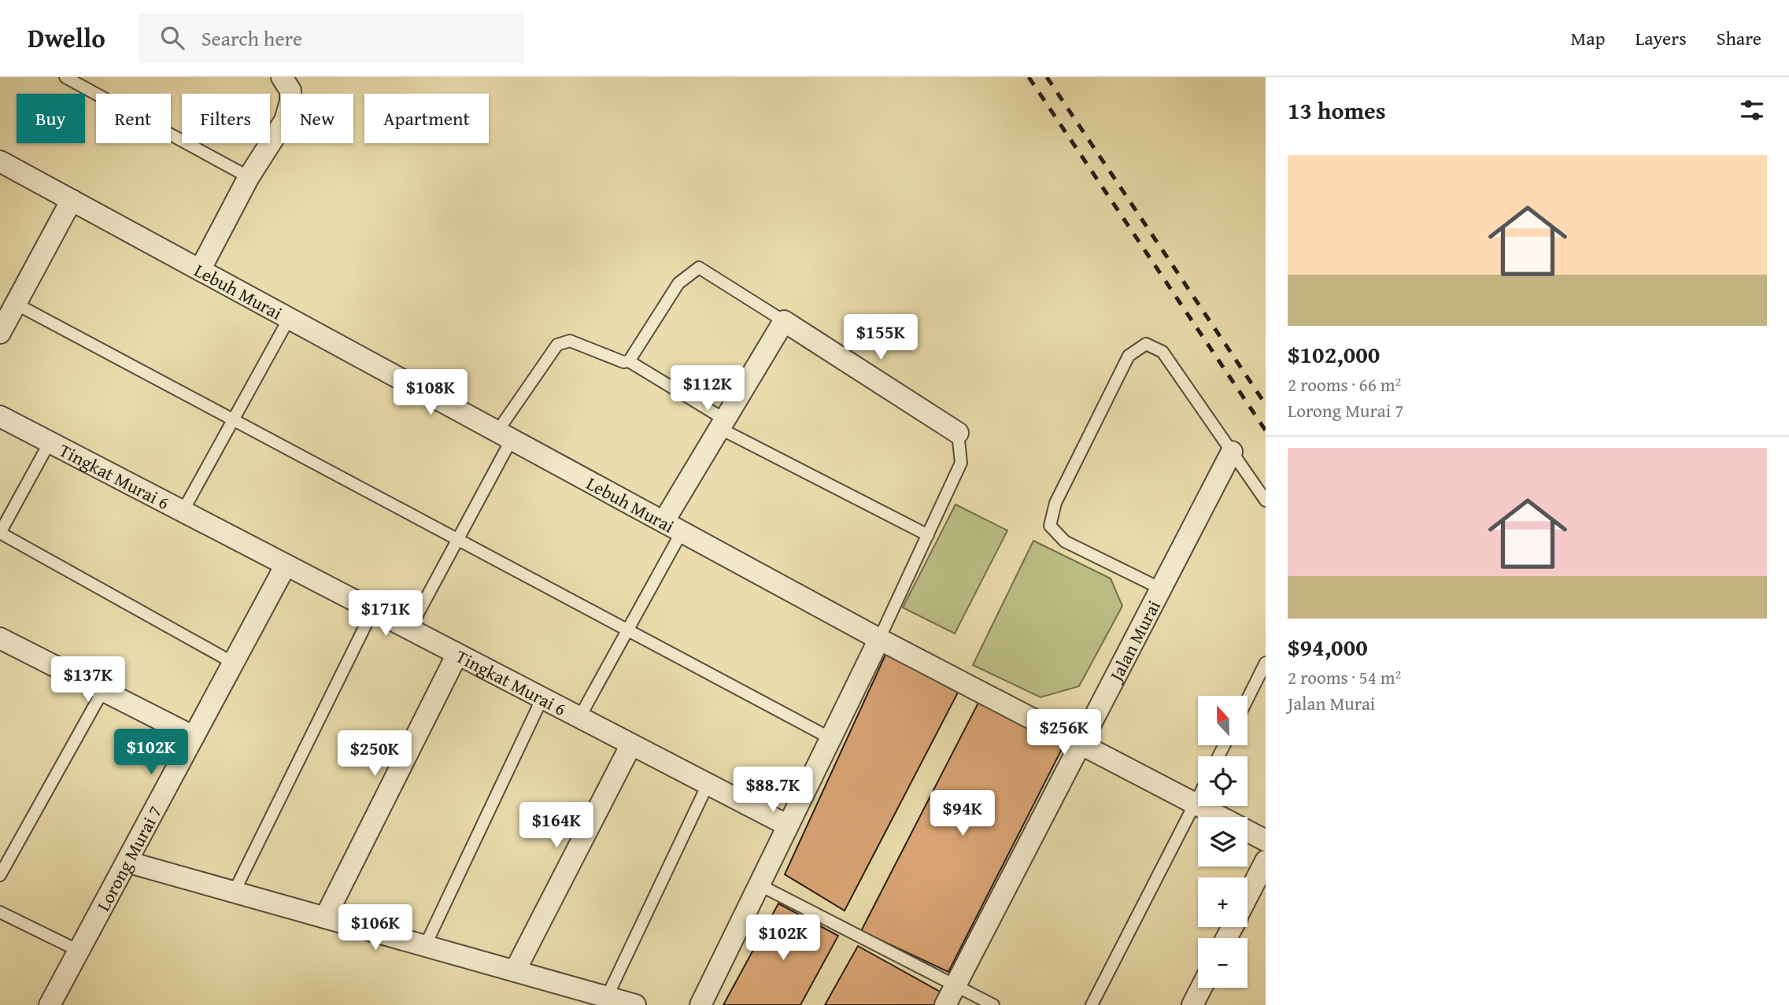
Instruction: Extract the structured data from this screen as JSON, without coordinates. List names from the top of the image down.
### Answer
{
  "streets": {
    "street": [
      "Lebuh Murai",
      "Tingkat Murai 6",
      "Jalan Murai",
      "Lorong Murai 7"
    ]
  },
  "crossings": [
    ["Lebuh Murai", "Jalan Murai"],
    ["Tingkat Murai 6", "Lorong Murai 7"]
  ],
  "north": "top",
  "page": {
    "header": "Dwello",
    "search": "Search here",
    "nav": ["Map", "Layers", "Share"],
    "heading": "13 homes",
    "chip": [
      "Buy",
      "Rent",
      "Filters",
      "New",
      "Apartment"
    ],
    "list": [
      {
        "name": "$102,000",
        "note": "2 rooms · 66 m² · Lorong Murai 7"
      },
      {
        "name": "$94,000",
        "note": "2 rooms · 54 m² · Jalan Murai"
      }
    ],
    "price": [
      "$155K",
      "$112K",
      "$108K",
      "$171K",
      "$137K",
      "$256K",
      "$102K",
      "$250K",
      "$88.7K",
      "$94K",
      "$164K",
      "$106K",
      "$102K"
    ],
    "map_buttons": ["+", "−"]
  }
}
